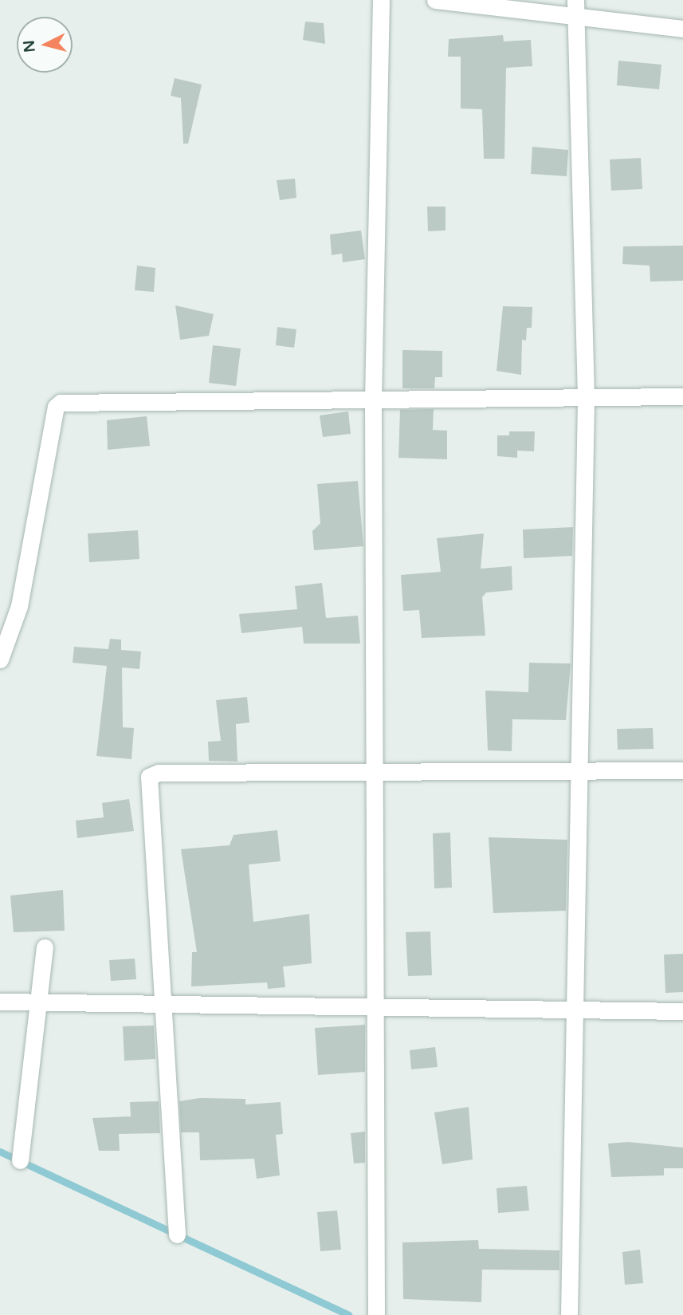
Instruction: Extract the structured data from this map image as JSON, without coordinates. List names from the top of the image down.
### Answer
{
  "north": "left"
}
